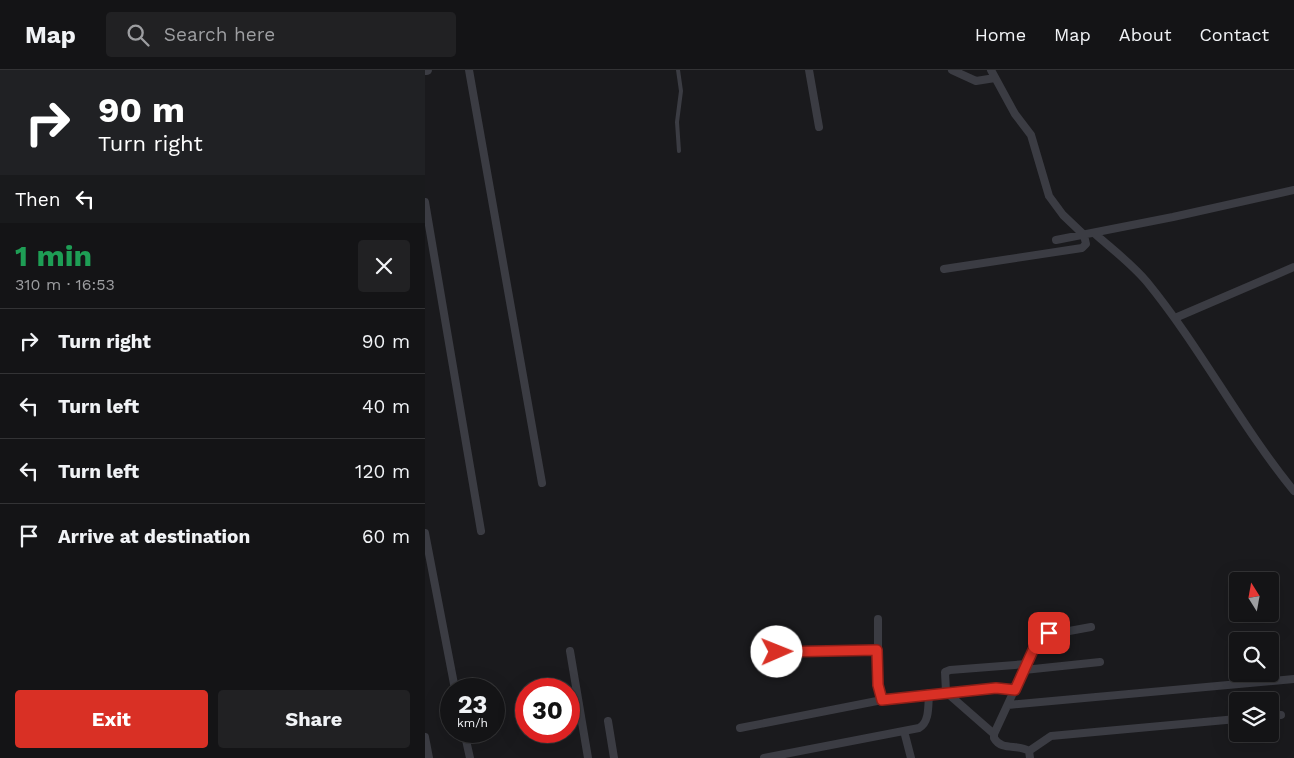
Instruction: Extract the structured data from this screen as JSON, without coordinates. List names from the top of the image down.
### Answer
{
  "north": "top",
  "page": {
    "header": "Map",
    "search": "Search here",
    "nav": [
      "Home",
      "Map",
      "About",
      "Contact"
    ],
    "turn": ["90 m", "Turn right"],
    "then": "Then",
    "heading": ["1 min", "310 m · 16:53"],
    "list": [
      {
        "name": "Turn right",
        "value": "90 m"
      },
      {
        "name": "Turn left",
        "value": "40 m"
      },
      {
        "name": "Turn left",
        "value": "120 m"
      },
      {
        "name": "Arrive at destination",
        "value": "60 m"
      }
    ],
    "speed": "23 km/h",
    "limit": "30",
    "buttons": ["Exit", "Share"]
  }
}
